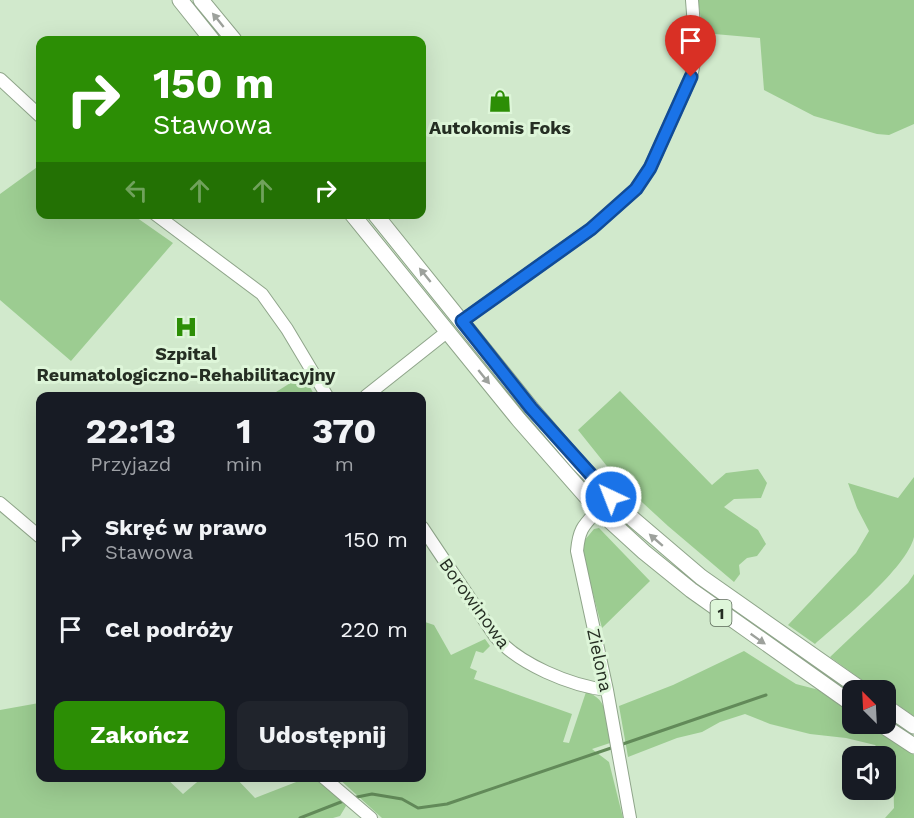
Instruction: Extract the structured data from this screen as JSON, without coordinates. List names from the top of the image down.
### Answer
{
  "streets": {
    "main road": ["1"],
    "street": ["Borowinowa", "Zielona"]
  },
  "crossings": [
    ["Borowinowa", "Zielona"],
    ["1", "Zielona"]
  ],
  "places": {
    "shop": ["Autokomis Foks"],
    "hospital": ["Szpital Reumatologiczno-Rehabilitacyjny"]
  },
  "north": "top left",
  "page": {
    "turn": ["150 m", "Stawowa"],
    "eta": [
      "22:13",
      "Przyjazd",
      "1",
      "min",
      "370",
      "m"
    ],
    "list": [
      {
        "name": "Skręć w prawo",
        "note": "Stawowa",
        "value": "150 m"
      },
      {
        "name": "Cel podróży",
        "value": "220 m"
      }
    ],
    "buttons": ["Zakończ", "Udostępnij"]
  }
}
